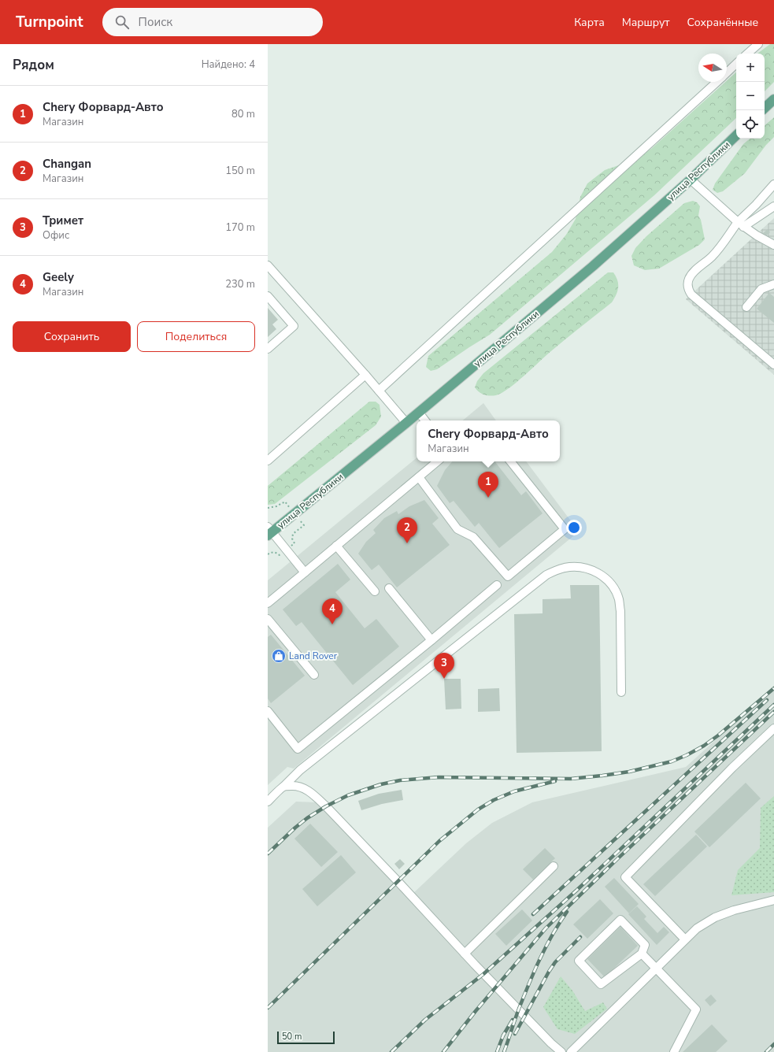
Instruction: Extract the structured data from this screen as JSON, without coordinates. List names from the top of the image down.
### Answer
{
  "streets": {
    "main road": ["улица Республики"]
  },
  "places": {
    "shop": ["Land Rover"]
  },
  "scale_bar": "50 m",
  "north": "left",
  "page": {
    "header": "Turnpoint",
    "search": "Поиск",
    "nav": ["Карта", "Маршрут", "Сохранённые"],
    "heading": ["Рядом", "Найдено: 4"],
    "map_buttons": ["+", "−"],
    "list": [
      {
        "mark": "1",
        "name": "Chery Форвард-Авто",
        "note": "Магазин",
        "value": "80 m"
      },
      {
        "mark": "2",
        "name": "Changan",
        "note": "Магазин",
        "value": "150 m"
      },
      {
        "mark": "3",
        "name": "Тримет",
        "note": "Офис",
        "value": "170 m"
      },
      {
        "mark": "4",
        "name": "Geely",
        "note": "Магазин",
        "value": "230 m"
      }
    ],
    "buttons": ["Сохранить", "Поделиться"],
    "popup": ["Chery Форвард-Авто", "Магазин"],
    "pins": [
      "1",
      "2",
      "4",
      "3"
    ],
    "scale": "50 m"
  }
}
